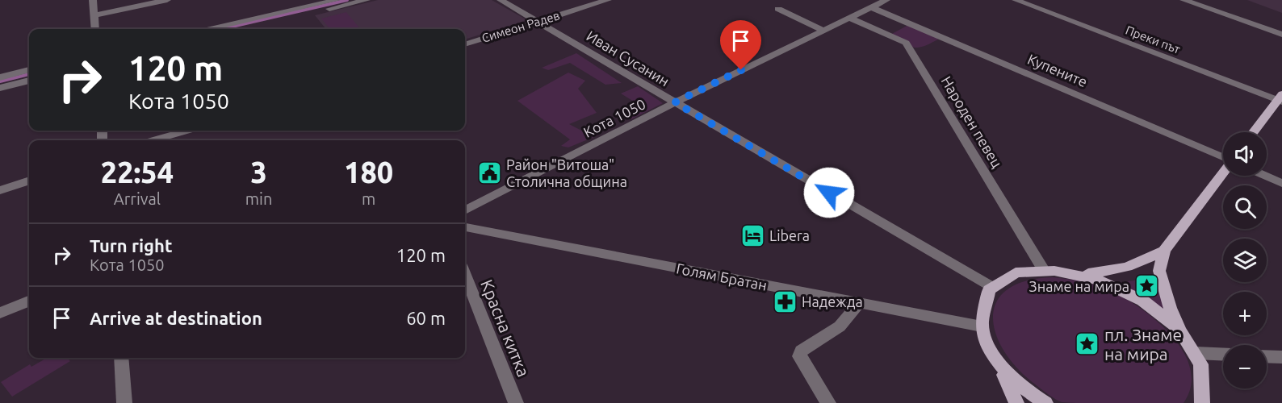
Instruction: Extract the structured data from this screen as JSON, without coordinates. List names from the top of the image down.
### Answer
{
  "streets": {
    "street": [
      "Симеон Радев",
      "Преки път",
      "Иван Сусанин",
      "Купените",
      "Кота 1050",
      "Народен певец",
      "Голям Братан",
      "Красна китка"
    ]
  },
  "crossings": [
    ["Симеон Радев", "Иван Сусанин"],
    ["Иван Сусанин", "Кота 1050"],
    ["Купените", "Кота 1050"],
    ["Кота 1050", "Народен певец"]
  ],
  "places": {
    "public building": ["Район \"Витоша\" Столична община"],
    "hotel": ["Libera"],
    "place": ["Знаме на мира", "пл. Знаме на мира"],
    "pharmacy": ["Надежда"]
  },
  "page": {
    "turn": ["120 m", "Кота 1050"],
    "map_buttons": ["+", "−"],
    "eta": [
      "22:54",
      "Arrival",
      "3",
      "min",
      "180",
      "m"
    ],
    "list": [
      {
        "name": "Turn right",
        "note": "Кота 1050",
        "value": "120 m"
      },
      {
        "name": "Arrive at destination",
        "value": "60 m"
      }
    ]
  }
}
